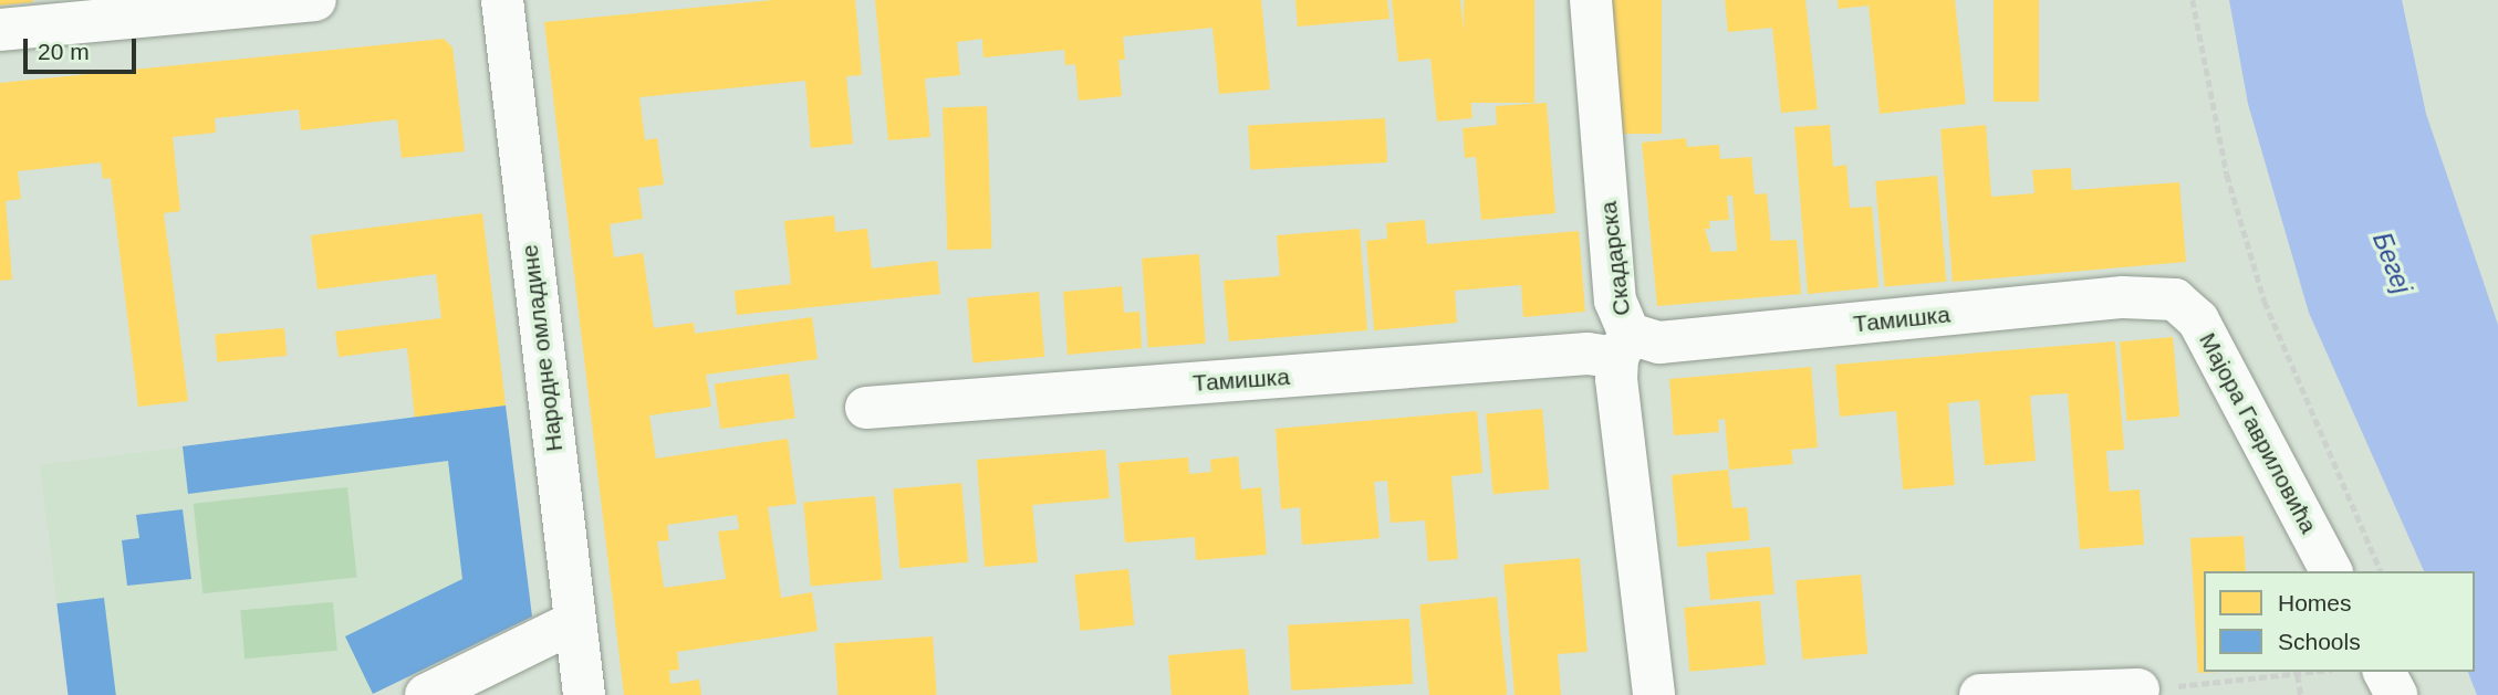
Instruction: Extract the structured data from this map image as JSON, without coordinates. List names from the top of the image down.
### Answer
{
  "streets": {
    "street": [
      "Скадарска",
      "Тамишка",
      "Народне омладине",
      "Мајора Гавриловића"
    ]
  },
  "crossings": [
    ["Скадарска", "Тамишка"],
    ["Тамишка", "Мајора Гавриловића"]
  ],
  "water": ["Бегеј"],
  "legend": ["Homes", "Schools"],
  "scale_bar": "20 m"
}
